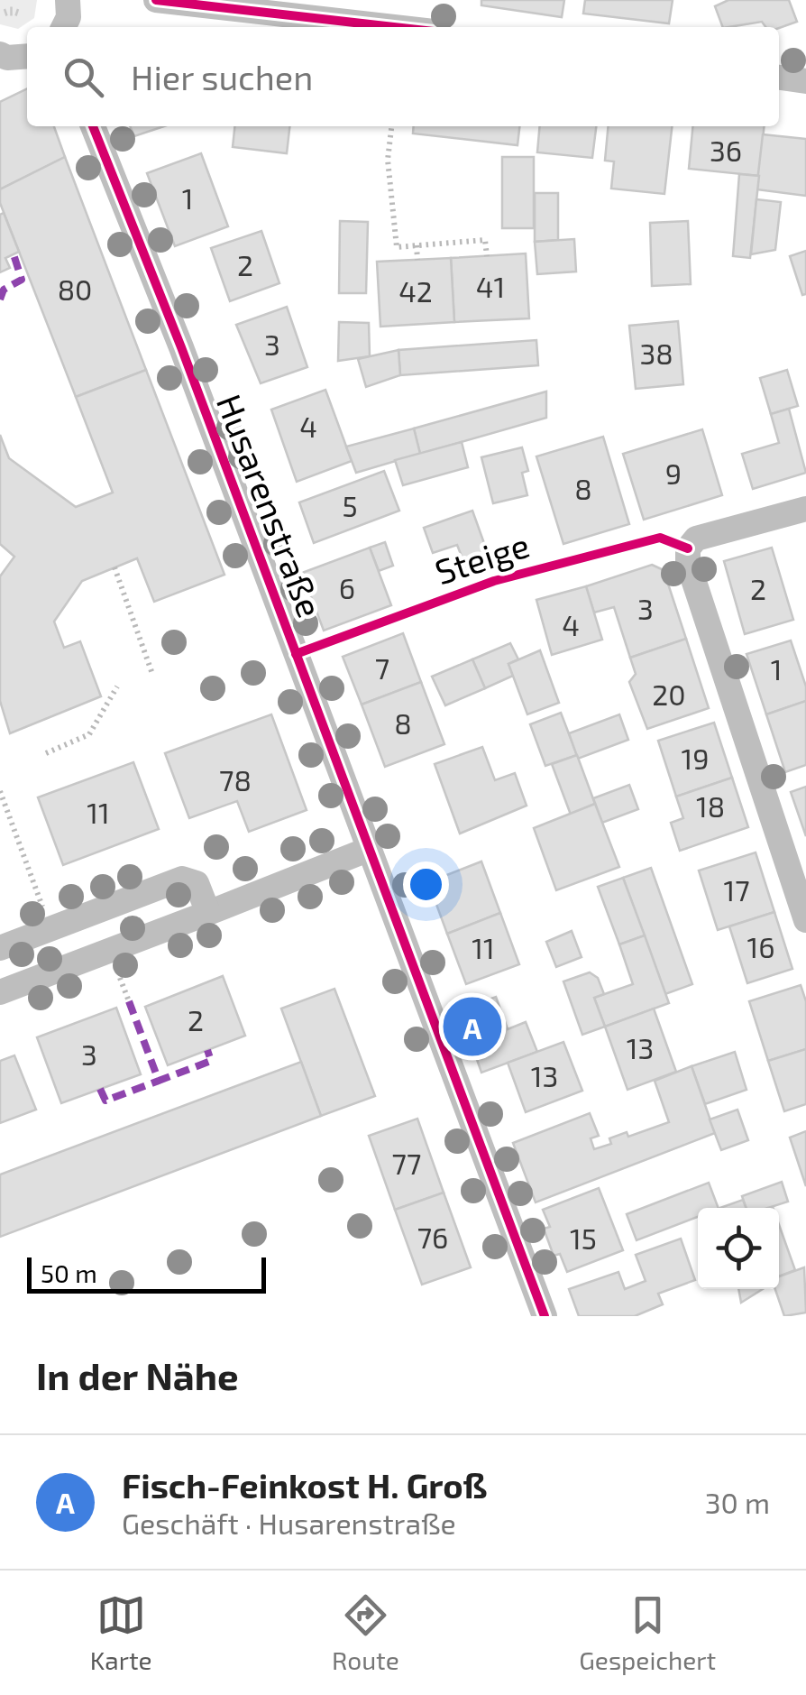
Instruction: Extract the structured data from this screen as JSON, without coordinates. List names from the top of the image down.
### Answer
{
  "streets": {
    "street": ["Husarenstraße"],
    "lane": ["Steige"]
  },
  "crossings": [
    ["Husarenstraße", "Steige"]
  ],
  "house_numbers": [
    "36",
    "1",
    "2",
    "41",
    "80",
    "42",
    "3",
    "38",
    "4",
    "9",
    "8",
    "5",
    "6",
    "2",
    "3",
    "4",
    "7",
    "1",
    "20",
    "8",
    "19",
    "78",
    "18",
    "11",
    "17",
    "16",
    "11",
    "2",
    "13",
    "3",
    "13",
    "77",
    "76",
    "15"
  ],
  "scale_bar": "50 m",
  "page": {
    "search": "Hier suchen",
    "pins": "A",
    "scale": "50 m",
    "heading": "In der Nähe",
    "list": [
      {
        "mark": "A",
        "name": "Fisch-Feinkost H. Groß",
        "note": "Geschäft · Husarenstraße",
        "value": "30 m"
      }
    ],
    "nav": ["Karte", "Route", "Gespeichert"]
  }
}
